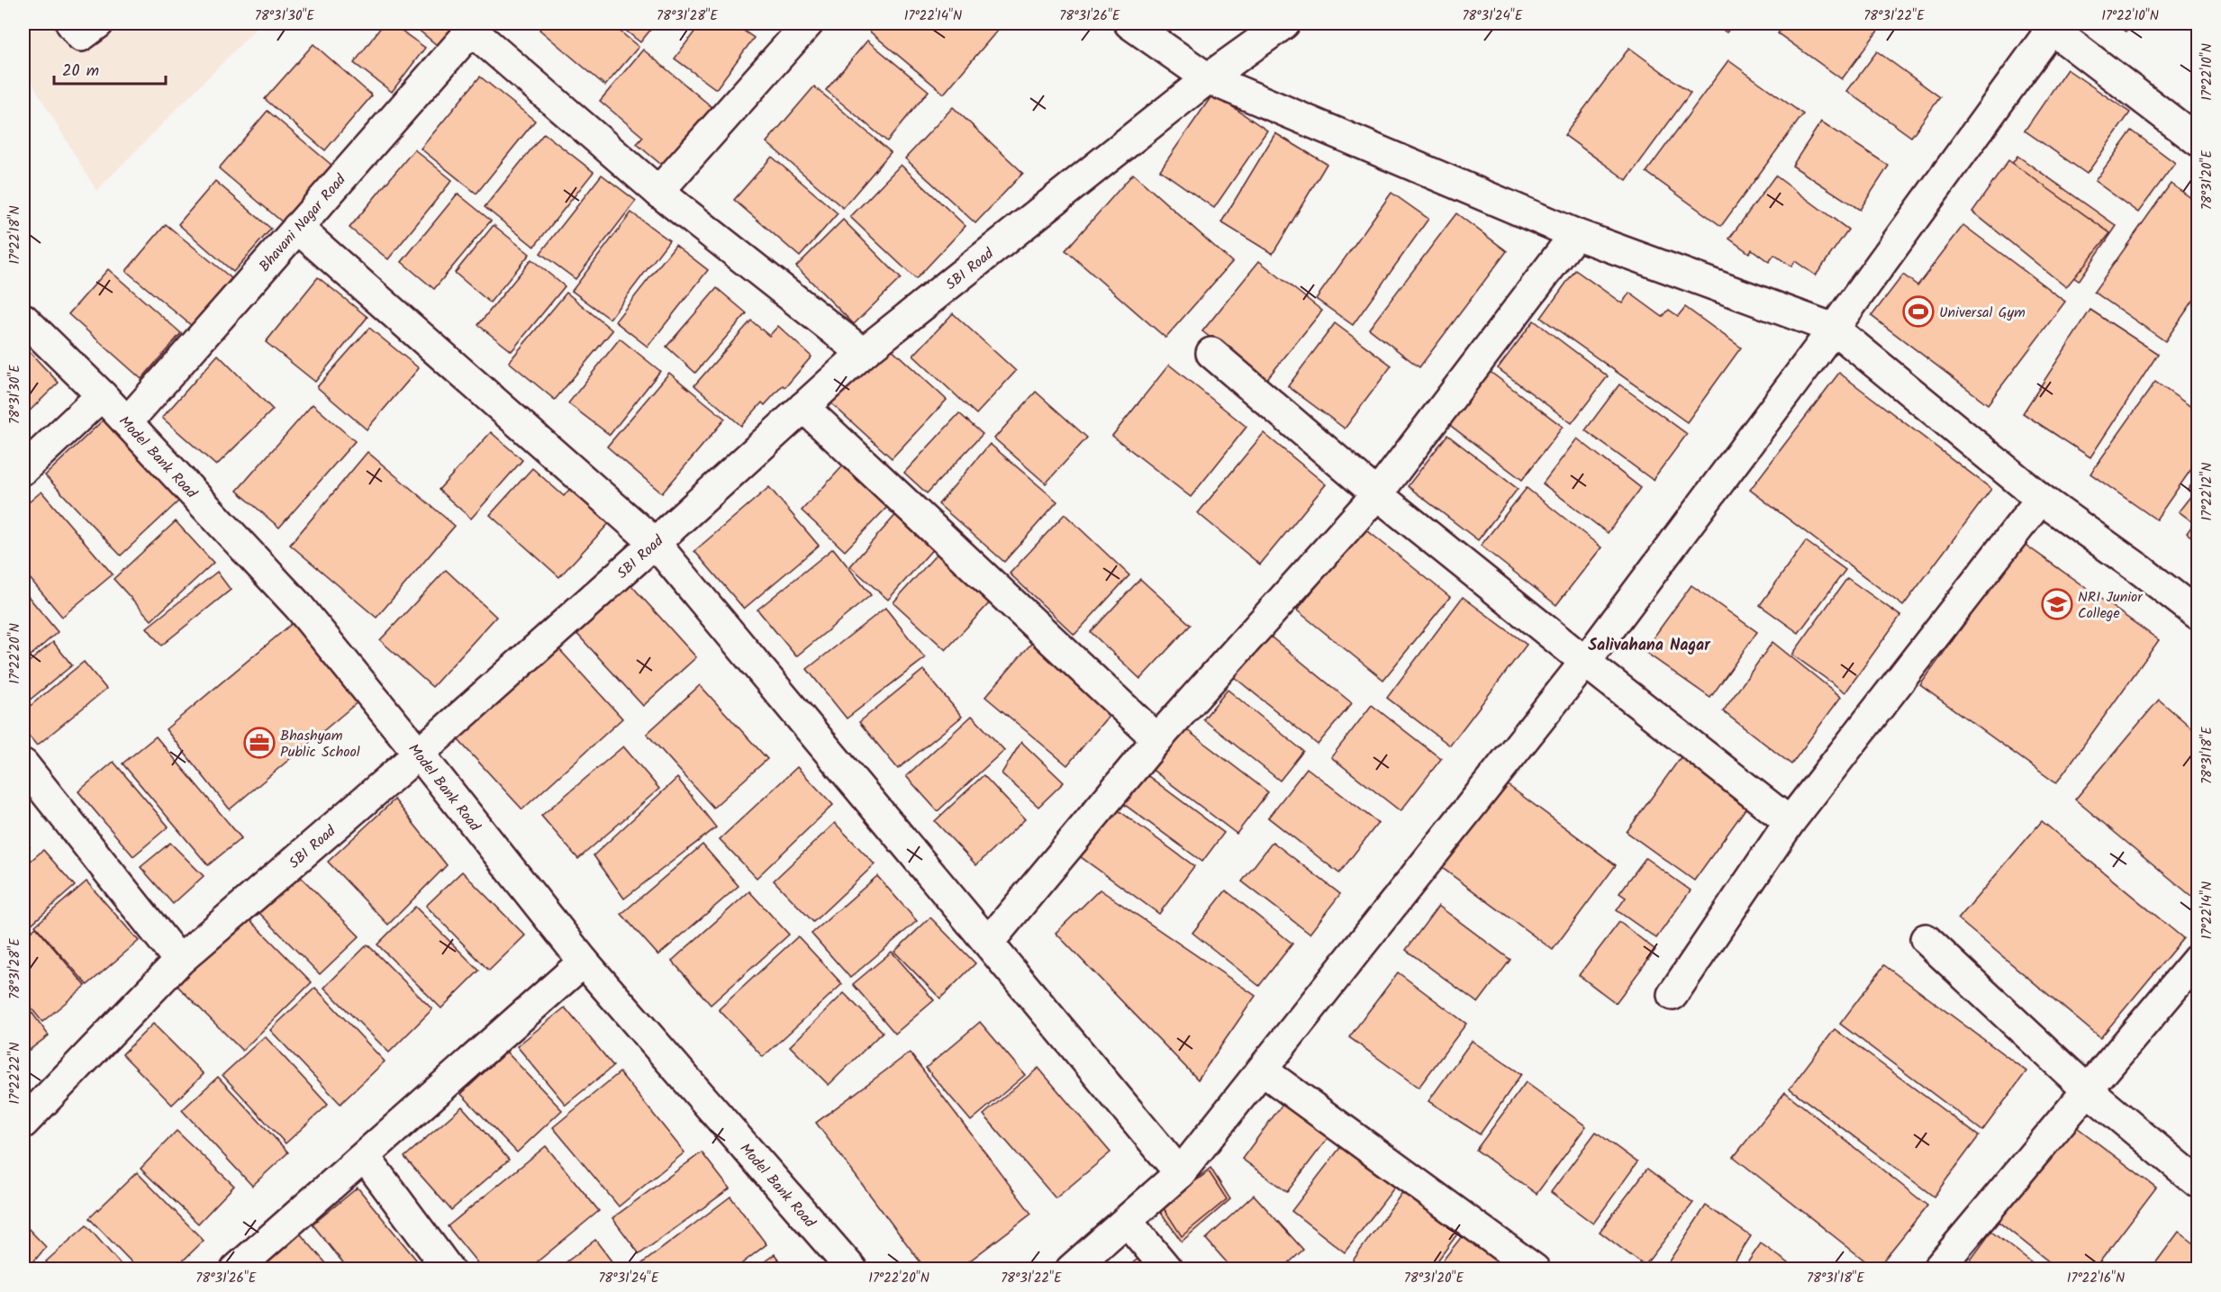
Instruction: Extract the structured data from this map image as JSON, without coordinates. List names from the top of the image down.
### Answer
{
  "streets": {
    "street": ["Bhavani Nagar Road", "SBI Road", "Model Bank Road"]
  },
  "crossings": [
    ["Bhavani Nagar Road", "Model Bank Road"],
    ["SBI Road", "Model Bank Road"]
  ],
  "districts": ["Salivahana Nagar"],
  "places": {
    "sports": ["Universal Gym"],
    "school or university": ["NRI Junior College"],
    "office": ["Bhashyam Public School"]
  },
  "scale_bar": "20 m",
  "coordinates": [
    "78°31'30\"E",
    "78°31'28\"E",
    "17°22'14\"N",
    "78°31'26\"E",
    "78°31'24\"E",
    "78°31'22\"E",
    "17°22'10\"N",
    "78°31'20\"E",
    "17°22'18\"N",
    "17°22'12\"N",
    "17°22'20\"N",
    "78°31'18\"E",
    "17°22'22\"N",
    "17°22'16\"N"
  ]
}
